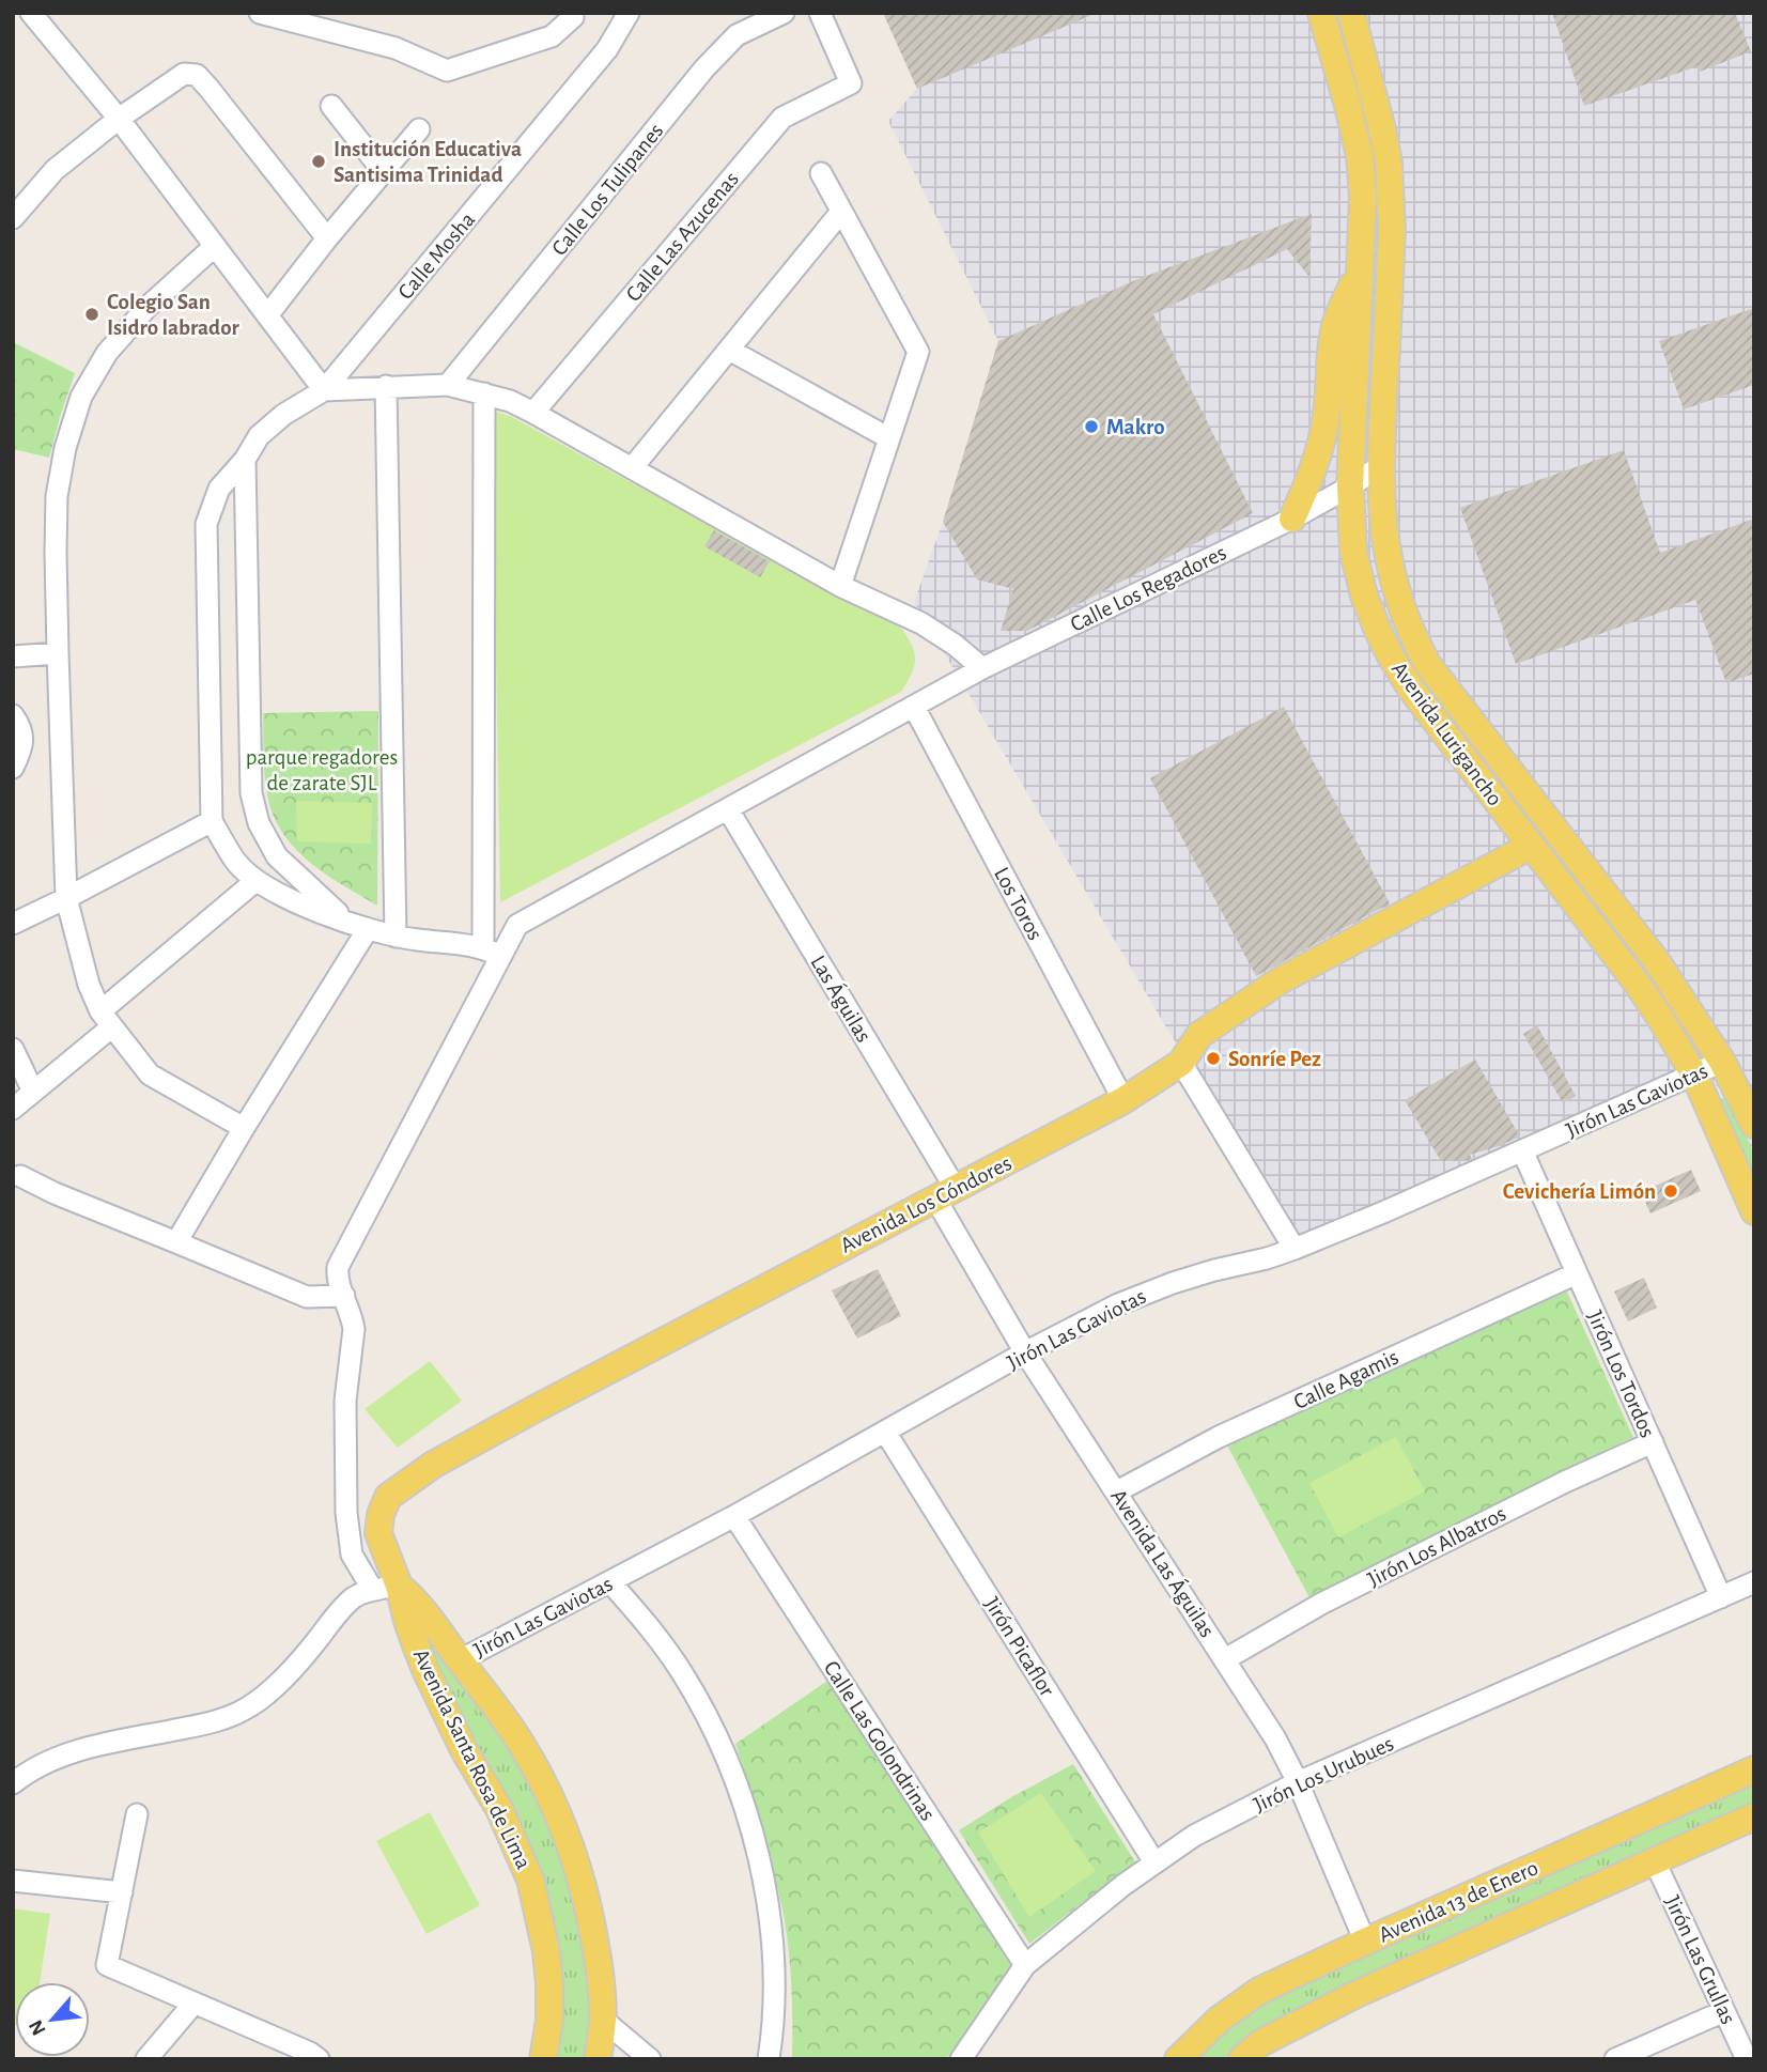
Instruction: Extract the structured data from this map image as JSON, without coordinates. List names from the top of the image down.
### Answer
{
  "streets": {
    "main road": [
      "Avenida Lurigancho",
      "Avenida Los Cóndores",
      "Avenida Santa Rosa de Lima",
      "Avenida 13 de Enero"
    ],
    "street": [
      "Calle Los Tulipanes",
      "Calle Las Azucenas",
      "Calle Mosha",
      "Calle Los Regadores",
      "Los Toros",
      "Las Águilas",
      "Jirón Las Gaviotas",
      "Jirón Los Tordos",
      "Calle Agamis",
      "Jirón Los Albatros",
      "Avenida Las Águilas",
      "Jirón Picaflor",
      "Calle Las Golondrinas",
      "Jirón Los Urubues",
      "Jirón Las Grullas"
    ]
  },
  "crossings": [
    ["Calle Los Regadores", "Avenida Lurigancho"],
    ["Calle Los Regadores", "Los Toros"],
    ["Calle Los Regadores", "Las Águilas"],
    ["Avenida Lurigancho", "Jirón Las Gaviotas"],
    ["Avenida Lurigancho", "Avenida Los Cóndores"],
    ["Los Toros", "Avenida Los Cóndores"],
    ["Las Águilas", "Avenida Los Cóndores"],
    ["Las Águilas", "Avenida Las Águilas"],
    ["Jirón Las Gaviotas", "Jirón Los Tordos"],
    ["Jirón Las Gaviotas", "Avenida Las Águilas"],
    ["Jirón Las Gaviotas", "Jirón Picaflor"],
    ["Jirón Las Gaviotas", "Calle Las Golondrinas"],
    ["Jirón Las Gaviotas", "Avenida Santa Rosa de Lima"],
    ["Avenida Los Cóndores", "Avenida Las Águilas"],
    ["Avenida Los Cóndores", "Avenida Santa Rosa de Lima"],
    ["Jirón Los Tordos", "Calle Agamis"],
    ["Jirón Los Tordos", "Jirón Los Albatros"],
    ["Jirón Los Tordos", "Jirón Los Urubues"],
    ["Calle Agamis", "Avenida Las Águilas"],
    ["Jirón Los Albatros", "Avenida Las Águilas"],
    ["Avenida Las Águilas", "Jirón Los Urubues"],
    ["Avenida Las Águilas", "Avenida 13 de Enero"],
    ["Jirón Picaflor", "Jirón Los Urubues"],
    ["Calle Las Golondrinas", "Jirón Los Urubues"],
    ["Avenida 13 de Enero", "Jirón Las Grullas"]
  ],
  "parks": ["parque regadores de zarate SJL"],
  "places": [
    "Institución Educativa Santisima Trinidad",
    "Colegio San Isidro labrador",
    "Makro",
    "Sonríe Pez",
    "Cevichería Limón"
  ],
  "north": "bottom left"
}
